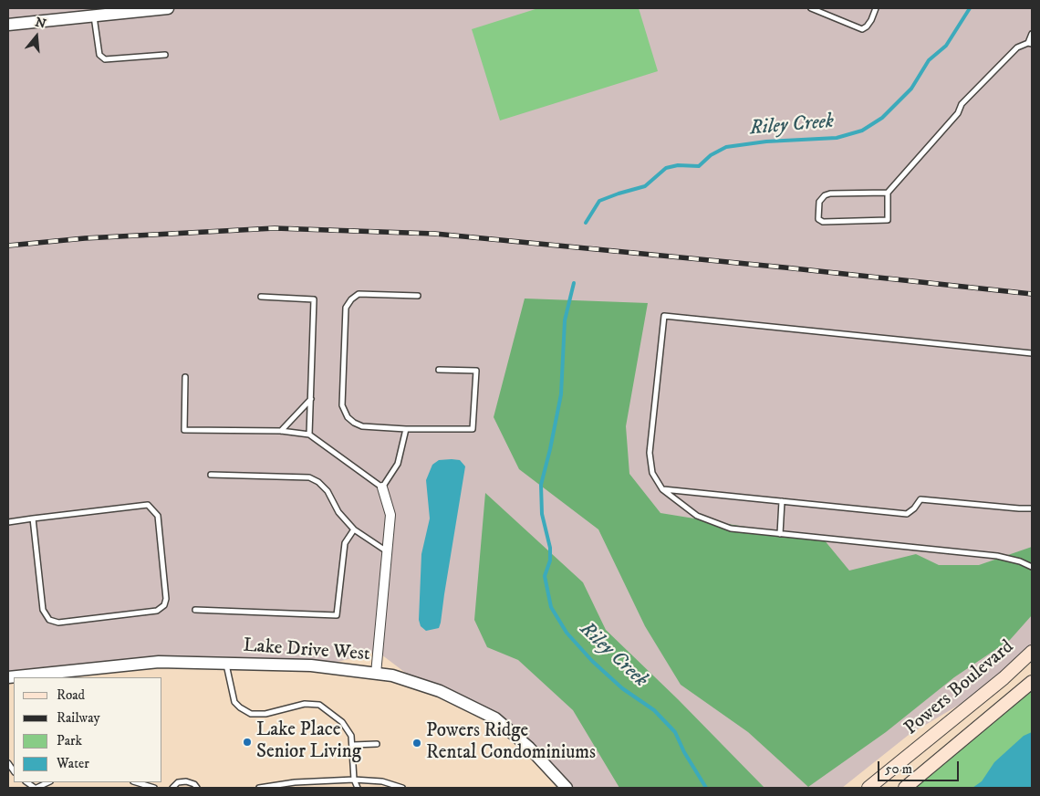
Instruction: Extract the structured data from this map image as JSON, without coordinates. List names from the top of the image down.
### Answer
{
  "streets": {
    "main road": ["Powers Boulevard"],
    "street": ["Lake Drive West"]
  },
  "water": ["Riley Creek"],
  "places": ["Lake Place Senior Living", "Powers Ridge Rental Condominiums"],
  "legend": [
    "Road",
    "Railway",
    "Park",
    "Water"
  ],
  "scale_bar": "50 m",
  "north": "top"
}
